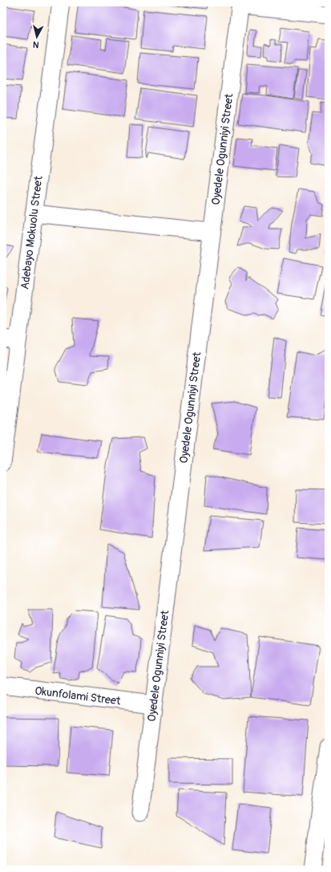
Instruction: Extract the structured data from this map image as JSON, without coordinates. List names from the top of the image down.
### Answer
{
  "streets": {
    "street": ["Oyedele Ogunniyi Street", "Adebayo Mokuolu Street", "Okunfolami Street"]
  },
  "crossings": [
    ["Oyedele Ogunniyi Street", "Okunfolami Street"]
  ],
  "north": "bottom"
}
